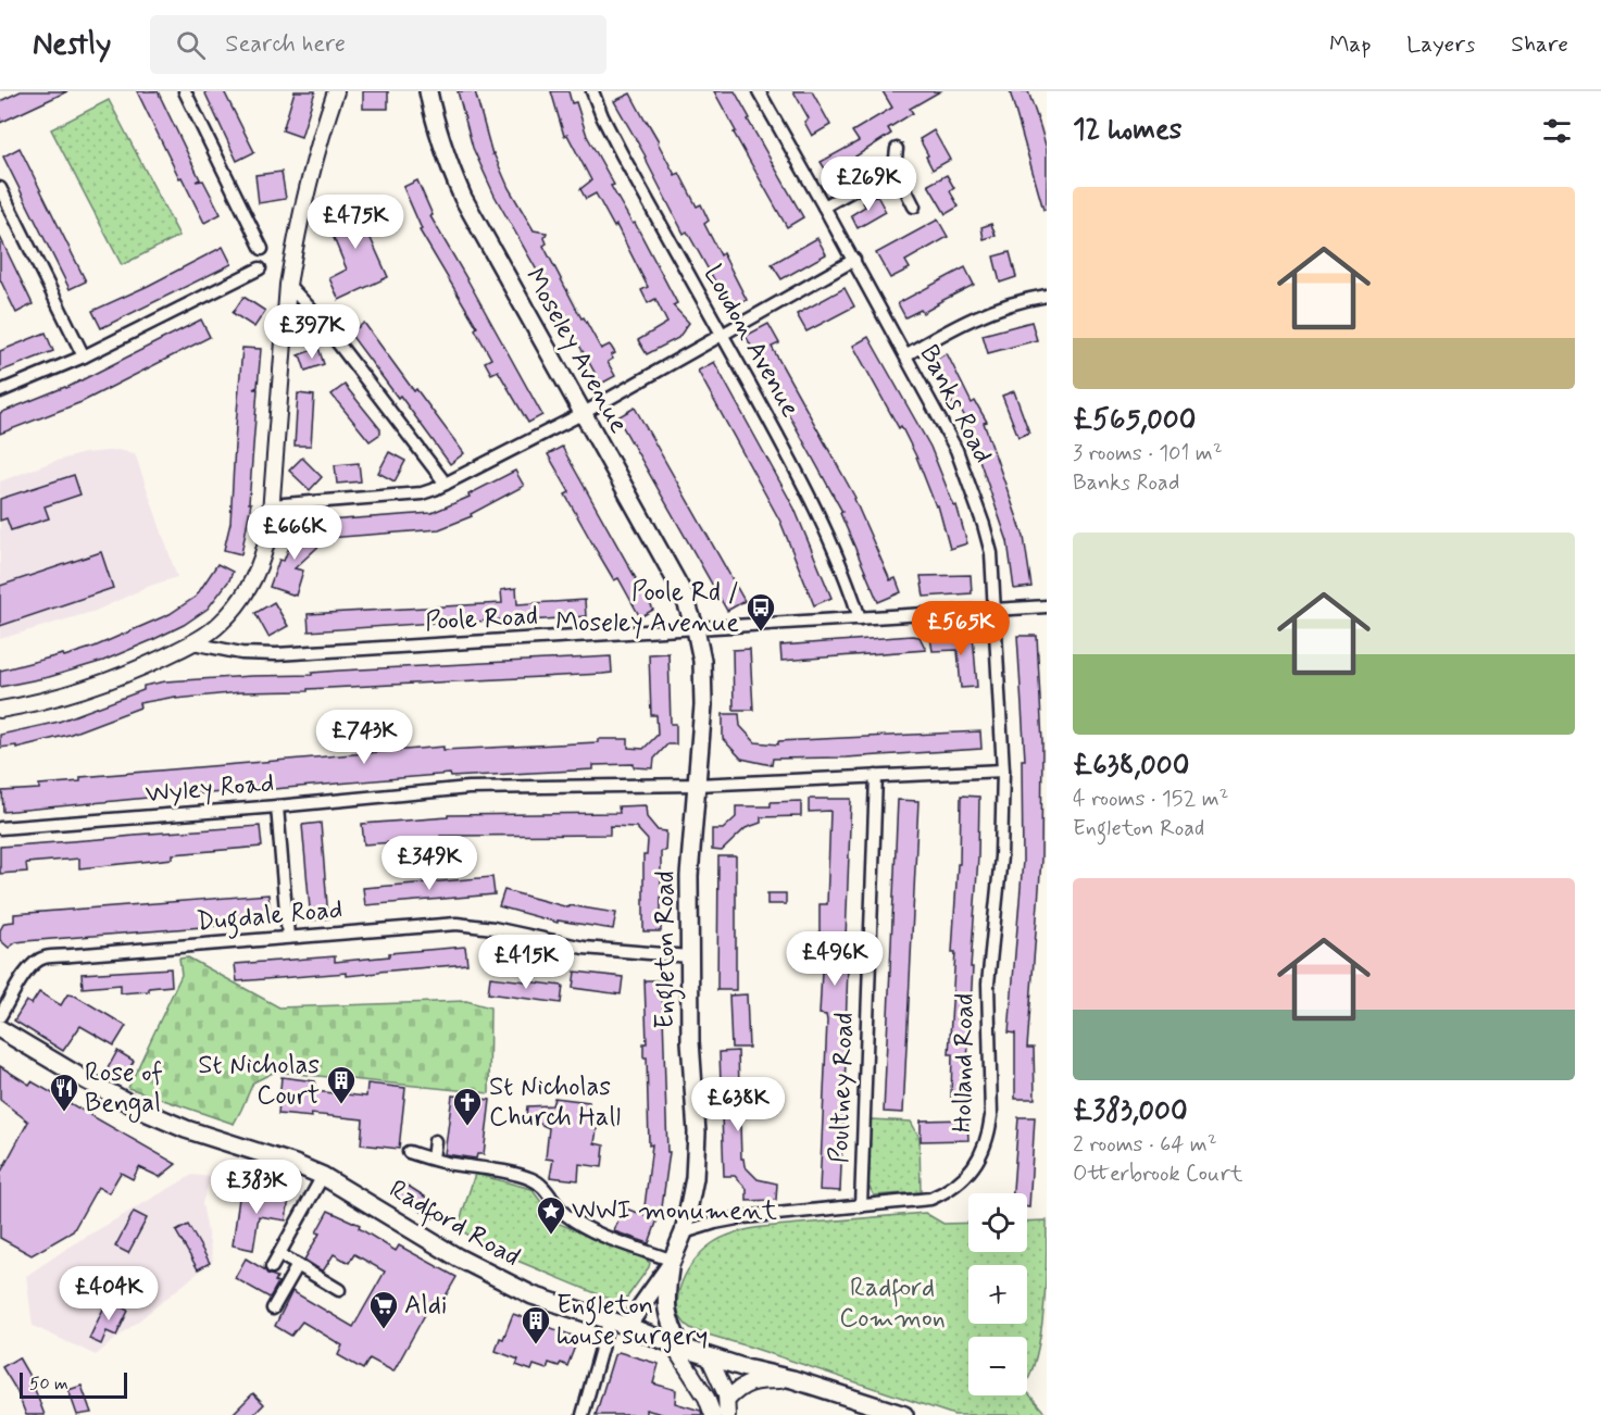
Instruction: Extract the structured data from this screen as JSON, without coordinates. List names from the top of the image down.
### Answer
{
  "streets": {
    "main road": ["Moseley Avenue", "Engleton Road", "Radford Road"],
    "street": [
      "Loudon Avenue",
      "Banks Road",
      "Poole Road",
      "Wyley Road",
      "Dugdale Road",
      "Holland Road",
      "Poultney Road"
    ]
  },
  "crossings": [
    ["Loudon Avenue", "Poole Road"],
    ["Moseley Avenue", "Poole Road"],
    ["Moseley Avenue", "Engleton Road"],
    ["Banks Road", "Poole Road"],
    ["Banks Road", "Wyley Road"],
    ["Banks Road", "Holland Road"],
    ["Poole Road", "Engleton Road"],
    ["Wyley Road", "Engleton Road"],
    ["Wyley Road", "Holland Road"],
    ["Wyley Road", "Poultney Road"],
    ["Dugdale Road", "Engleton Road"],
    ["Engleton Road", "Holland Road"],
    ["Engleton Road", "Radford Road"],
    ["Holland Road", "Poultney Road"]
  ],
  "parks": ["Radford Common"],
  "places": {
    "bus stop": ["Poole Rd / Moseley Avenue"],
    "building": ["St Nicholas Court", "Engleton house surgery"],
    "restaurant": ["Rose of Bengal"],
    "church": ["St Nicholas Church Hall"],
    "place": ["WWI monument"],
    "supermarket": ["Aldi"]
  },
  "scale_bar": "50 m",
  "page": {
    "header": "Nestly",
    "search": "Search here",
    "nav": ["Map", "Layers", "Share"],
    "heading": "12 homes",
    "price": [
      "£269K",
      "£475K",
      "£397K",
      "£666K",
      "£565K",
      "£743K",
      "£349K",
      "£496K",
      "£415K",
      "£638K",
      "£383K",
      "£404K"
    ],
    "list": [
      {
        "name": "£565,000",
        "note": "3 rooms · 101 m² · Banks Road"
      },
      {
        "name": "£638,000",
        "note": "4 rooms · 152 m² · Engleton Road"
      },
      {
        "name": "£383,000",
        "note": "2 rooms · 64 m² · Otterbrook Court"
      }
    ],
    "map_buttons": ["+", "−"],
    "scale": "50 m"
  }
}
